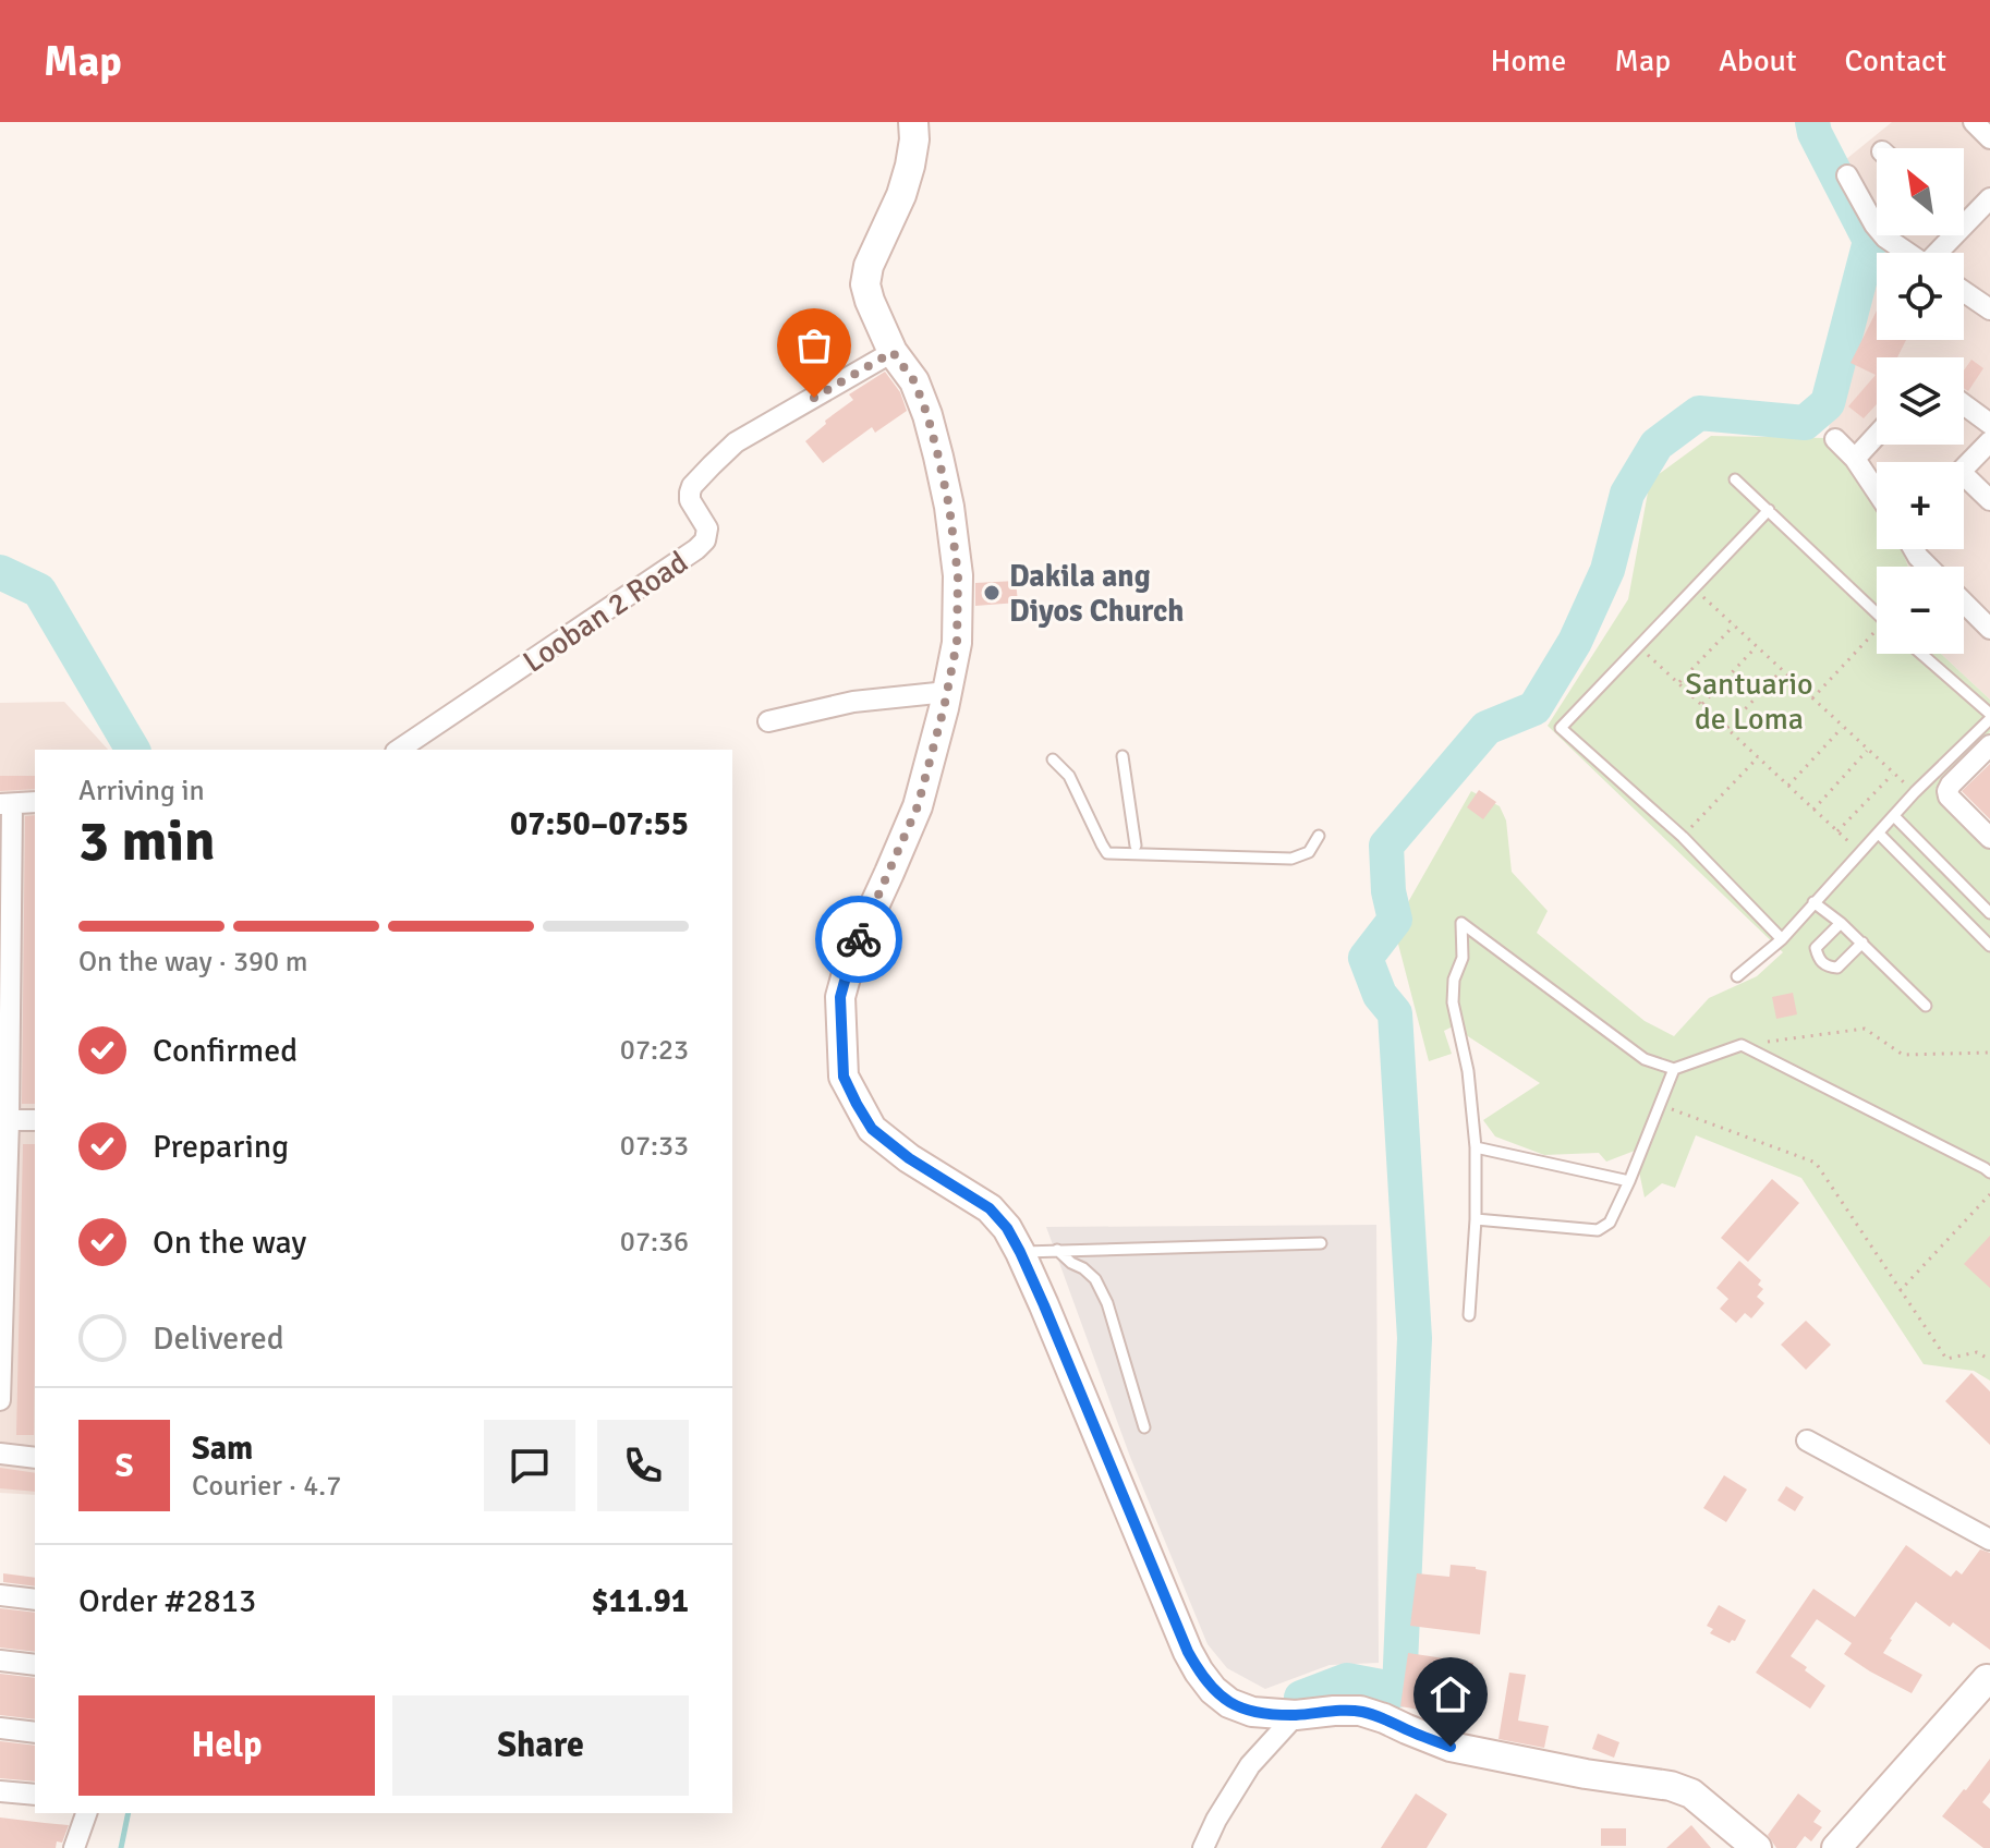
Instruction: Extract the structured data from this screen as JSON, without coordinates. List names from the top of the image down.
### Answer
{
  "streets": {
    "street": ["Looban 2 Road"]
  },
  "parks": ["Santuario de Loma"],
  "places": ["Dakila ang Diyos Church"],
  "north": "top left",
  "page": {
    "header": "Map",
    "nav": [
      "Home",
      "Map",
      "About",
      "Contact"
    ],
    "map_buttons": ["+", "−"],
    "heading": ["3 min", "Arriving in", "07:50–07:55"],
    "panel": [
      "Sam",
      "Courier · 4.7",
      "Order #2813",
      "$11.91"
    ],
    "bar": "On the way · 390 m",
    "list": [
      ["Confirmed", "07:23"],
      ["Preparing", "07:33"],
      ["On the way", "07:36"],
      "Delivered"
    ],
    "round": "S",
    "buttons": ["Help", "Share"]
  }
}
